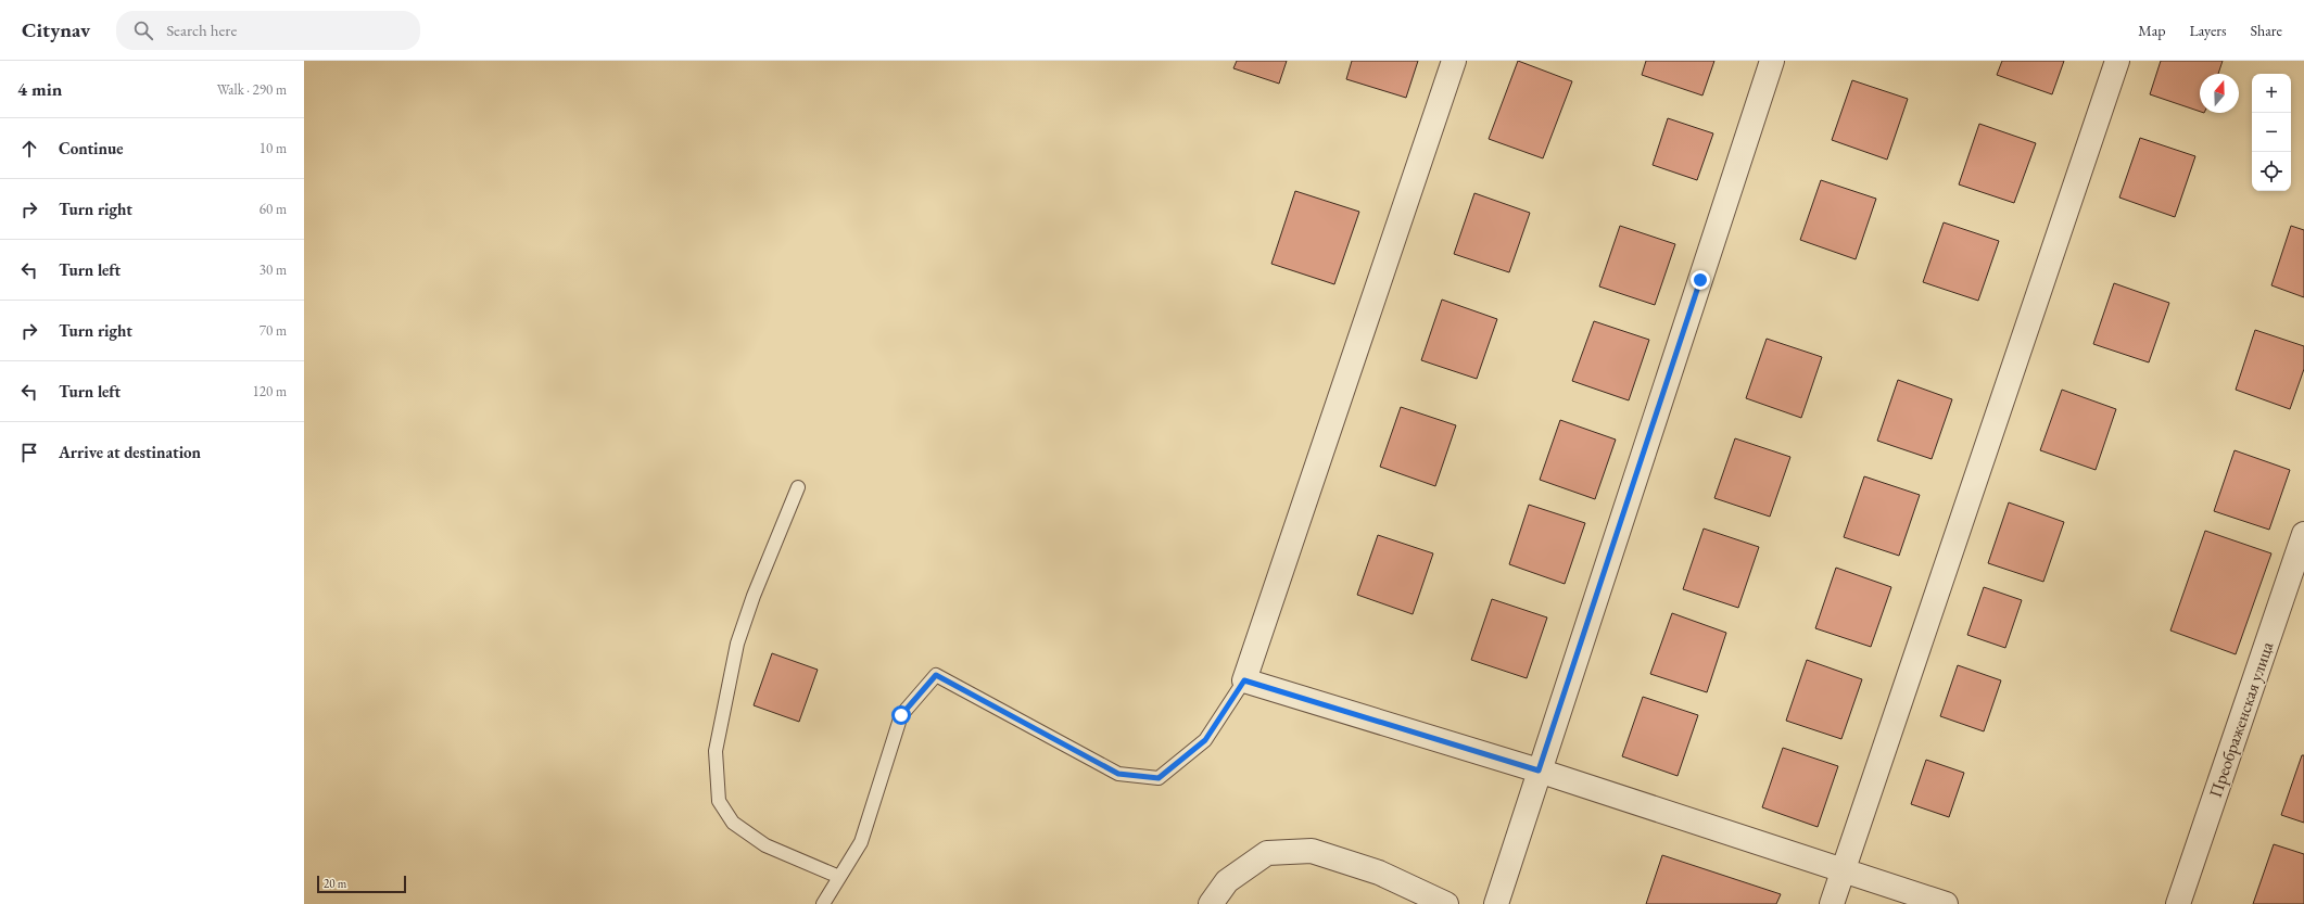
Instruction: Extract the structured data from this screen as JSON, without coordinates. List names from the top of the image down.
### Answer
{
  "streets": {
    "street": ["Преображенская улица"]
  },
  "scale_bar": "20 m",
  "north": "top",
  "page": {
    "header": "Citynav",
    "search": "Search here",
    "nav": ["Map", "Layers", "Share"],
    "heading": ["4 min", "Walk · 290 m"],
    "map_buttons": ["+", "−"],
    "list": [
      ["Continue", "10 m"],
      ["Turn right", "60 m"],
      ["Turn left", "30 m"],
      ["Turn right", "70 m"],
      ["Turn left", "120 m"],
      "Arrive at destination"
    ],
    "scale": "20 m"
  }
}
